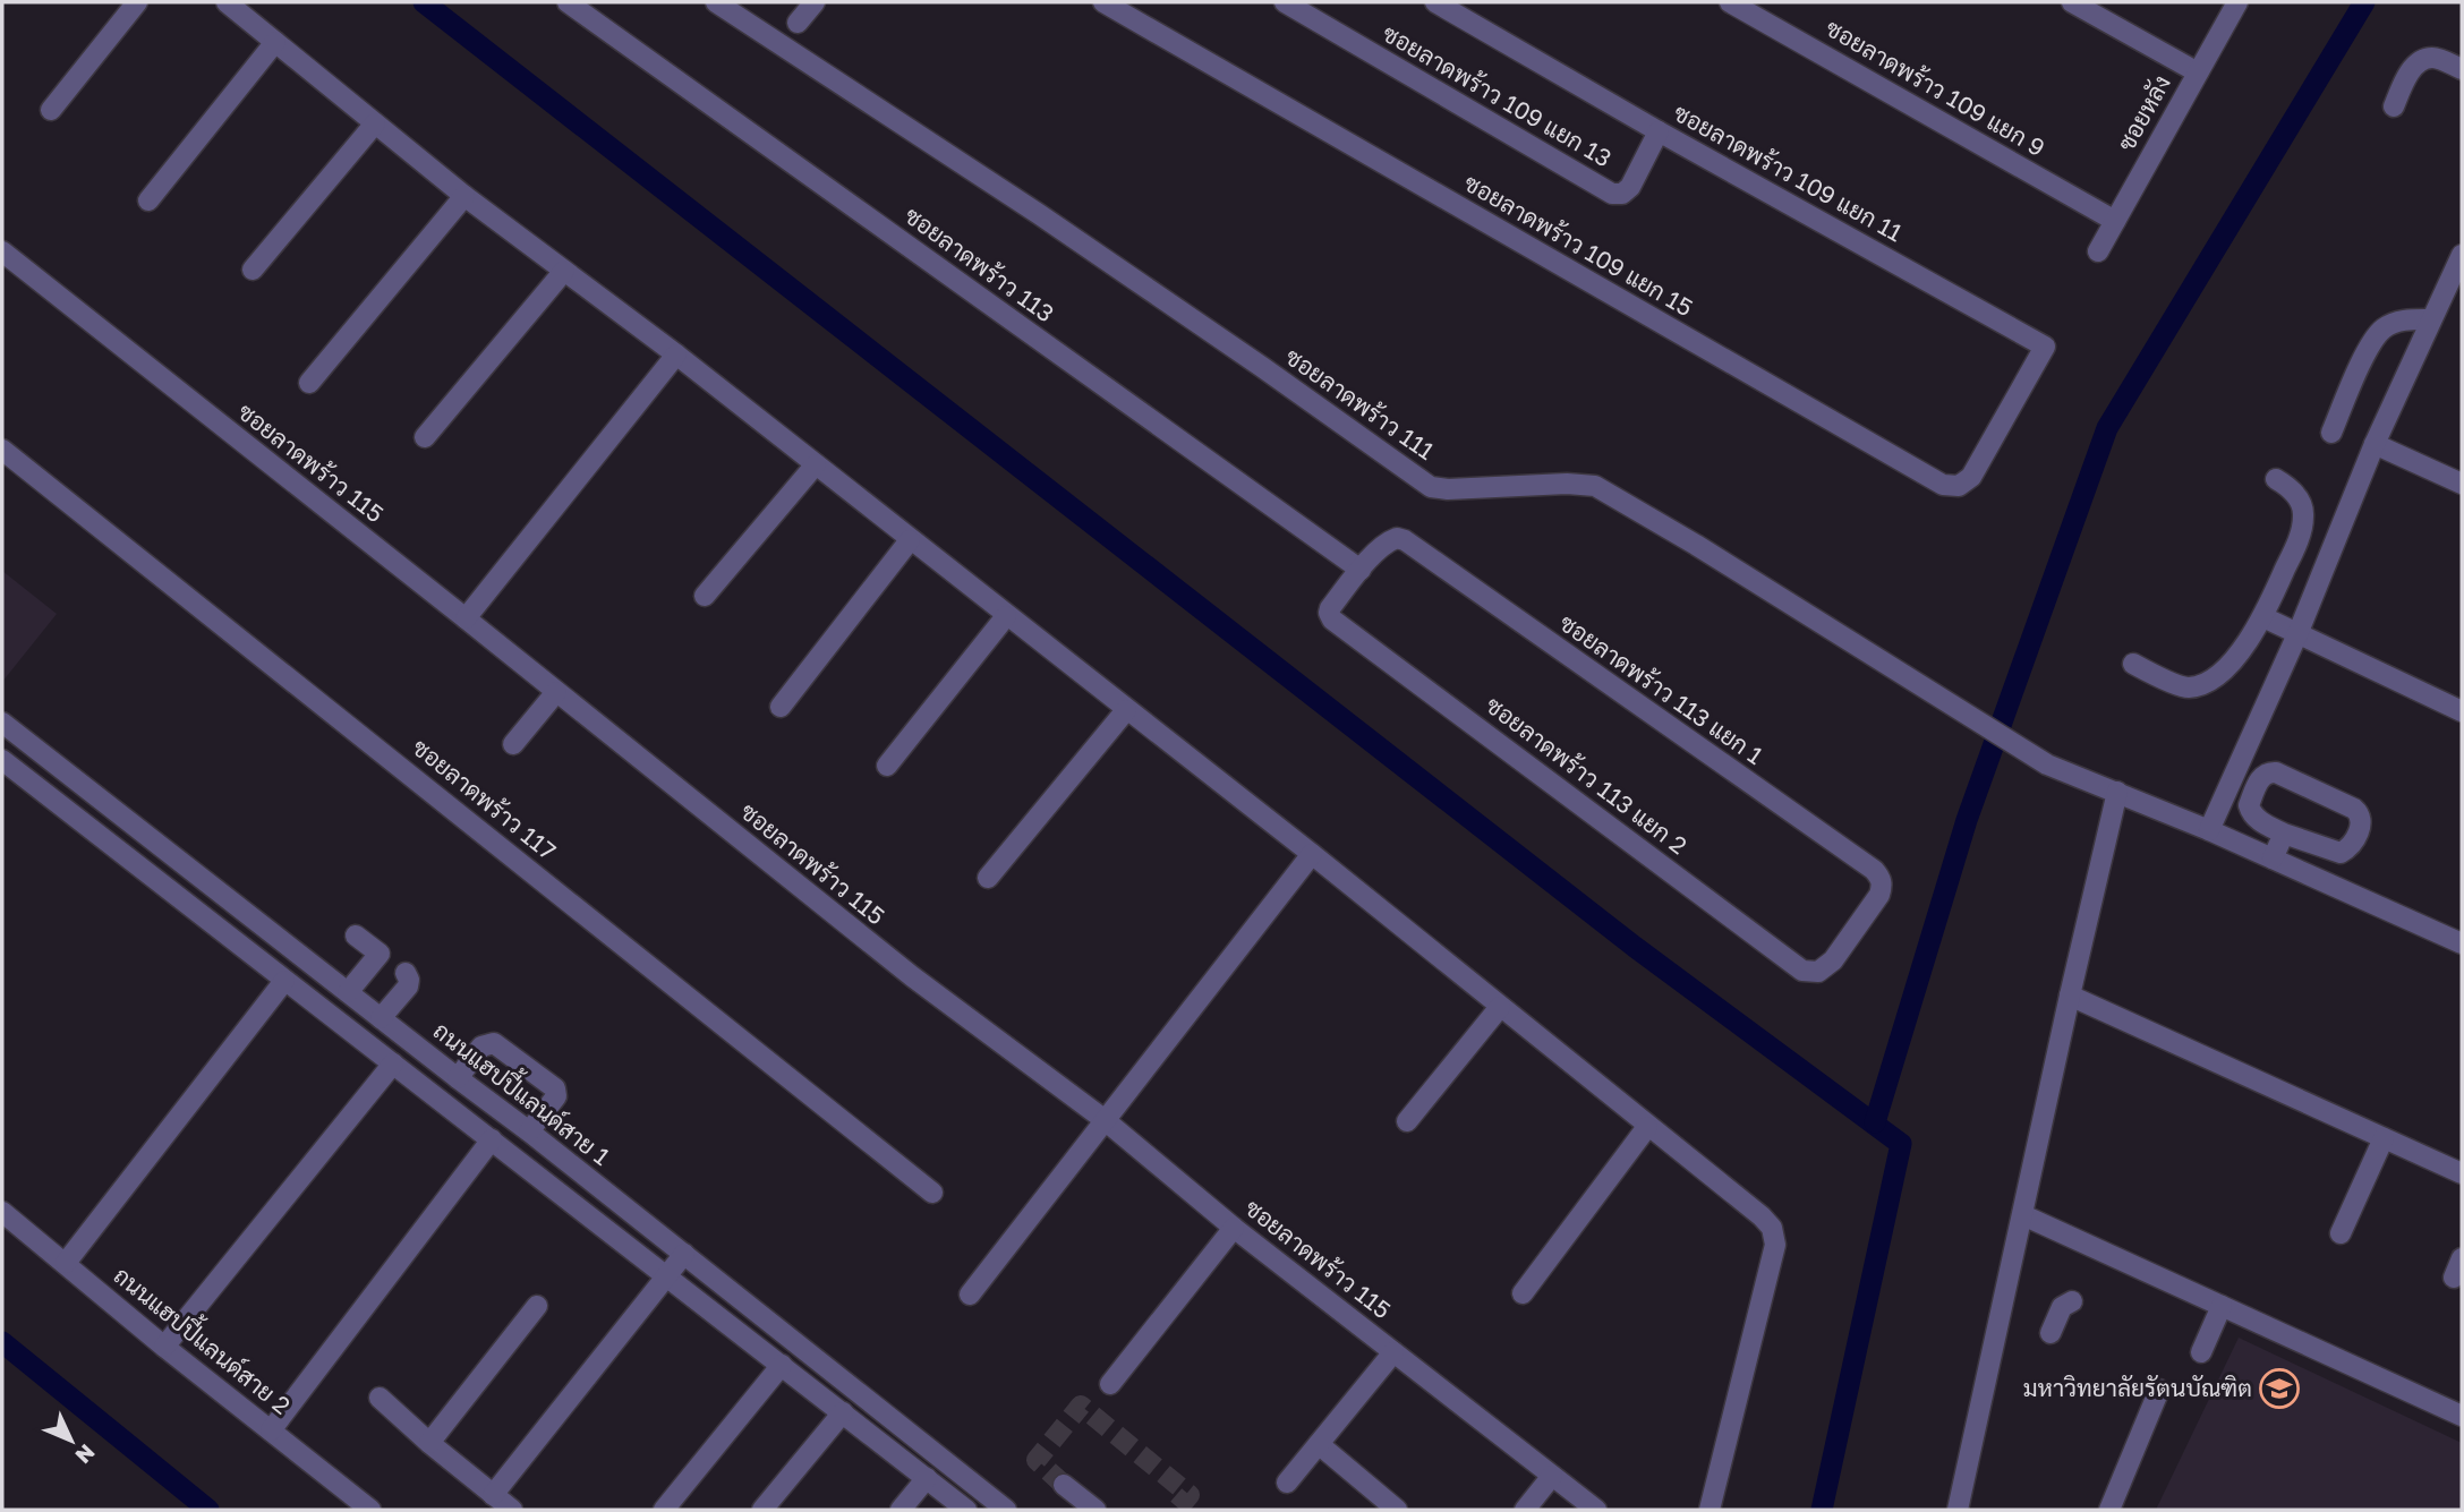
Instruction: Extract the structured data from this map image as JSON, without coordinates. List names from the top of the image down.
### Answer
{
  "streets": {
    "street": [
      "ซอยลาดพร้าว 109 แยก 9",
      "ซอยลาดพร้าว 109 แยก 13",
      "ซอยหลัง",
      "ซอยลาดพร้าว 109 แยก 11",
      "ซอยลาดพร้าว 109 แยก 15",
      "ซอยลาดพร้าว 113",
      "ซอยลาดพร้าว 111",
      "ซอยลาดพร้าว 115",
      "ซอยลาดพร้าว 113 แยก 1",
      "ซอยลาดพร้าว 113 แยก 2",
      "ซอยลาดพร้าว 117",
      "ถนนแฮปปี้แลนด์สาย 1",
      "ถนนแฮปปี้แลนด์สาย 2"
    ]
  },
  "crossings": [
    ["ซอยลาดพร้าว 109 แยก 9", "ซอยหลัง"],
    ["ซอยลาดพร้าว 109 แยก 13", "ซอยลาดพร้าว 109 แยก 11"],
    ["ซอยลาดพร้าว 109 แยก 11", "ซอยลาดพร้าว 109 แยก 15"],
    ["ซอยลาดพร้าว 113", "ซอยลาดพร้าว 113 แยก 1"],
    ["ซอยลาดพร้าว 113", "ซอยลาดพร้าว 113 แยก 2"],
    ["ซอยลาดพร้าว 113 แยก 1", "ซอยลาดพร้าว 113 แยก 2"]
  ],
  "places": {
    "school or university": ["มหาวิทยาลัยรัตนบัณฑิต"]
  },
  "north": "bottom right"
}
